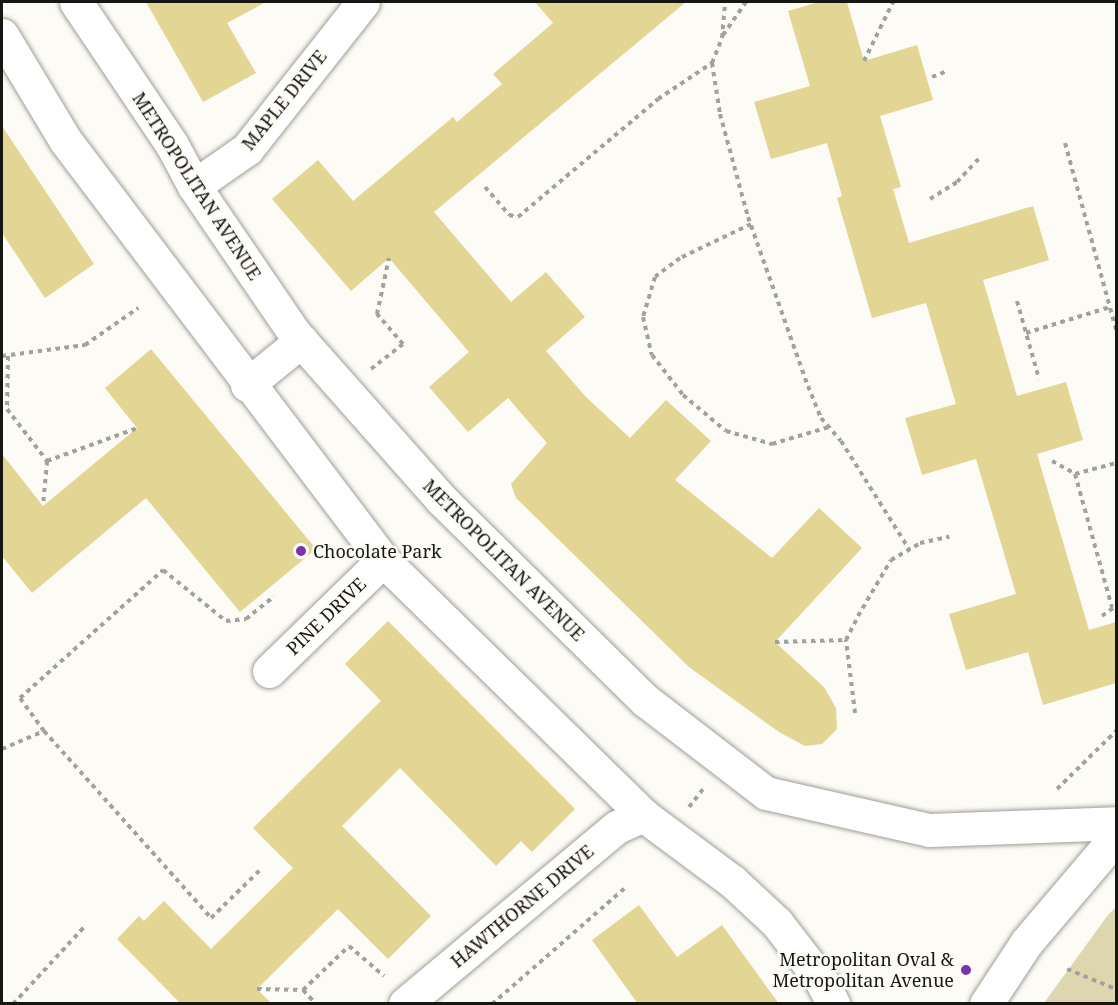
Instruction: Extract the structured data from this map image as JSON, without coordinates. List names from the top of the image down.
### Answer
{
  "streets": {
    "street": [
      "MAPLE DRIVE",
      "METROPOLITAN AVENUE",
      "PINE DRIVE",
      "HAWTHORNE DRIVE"
    ]
  },
  "crossings": [
    ["MAPLE DRIVE", "METROPOLITAN AVENUE"]
  ],
  "places": ["Chocolate Park", "Metropolitan Oval & Metropolitan Avenue"]
}
